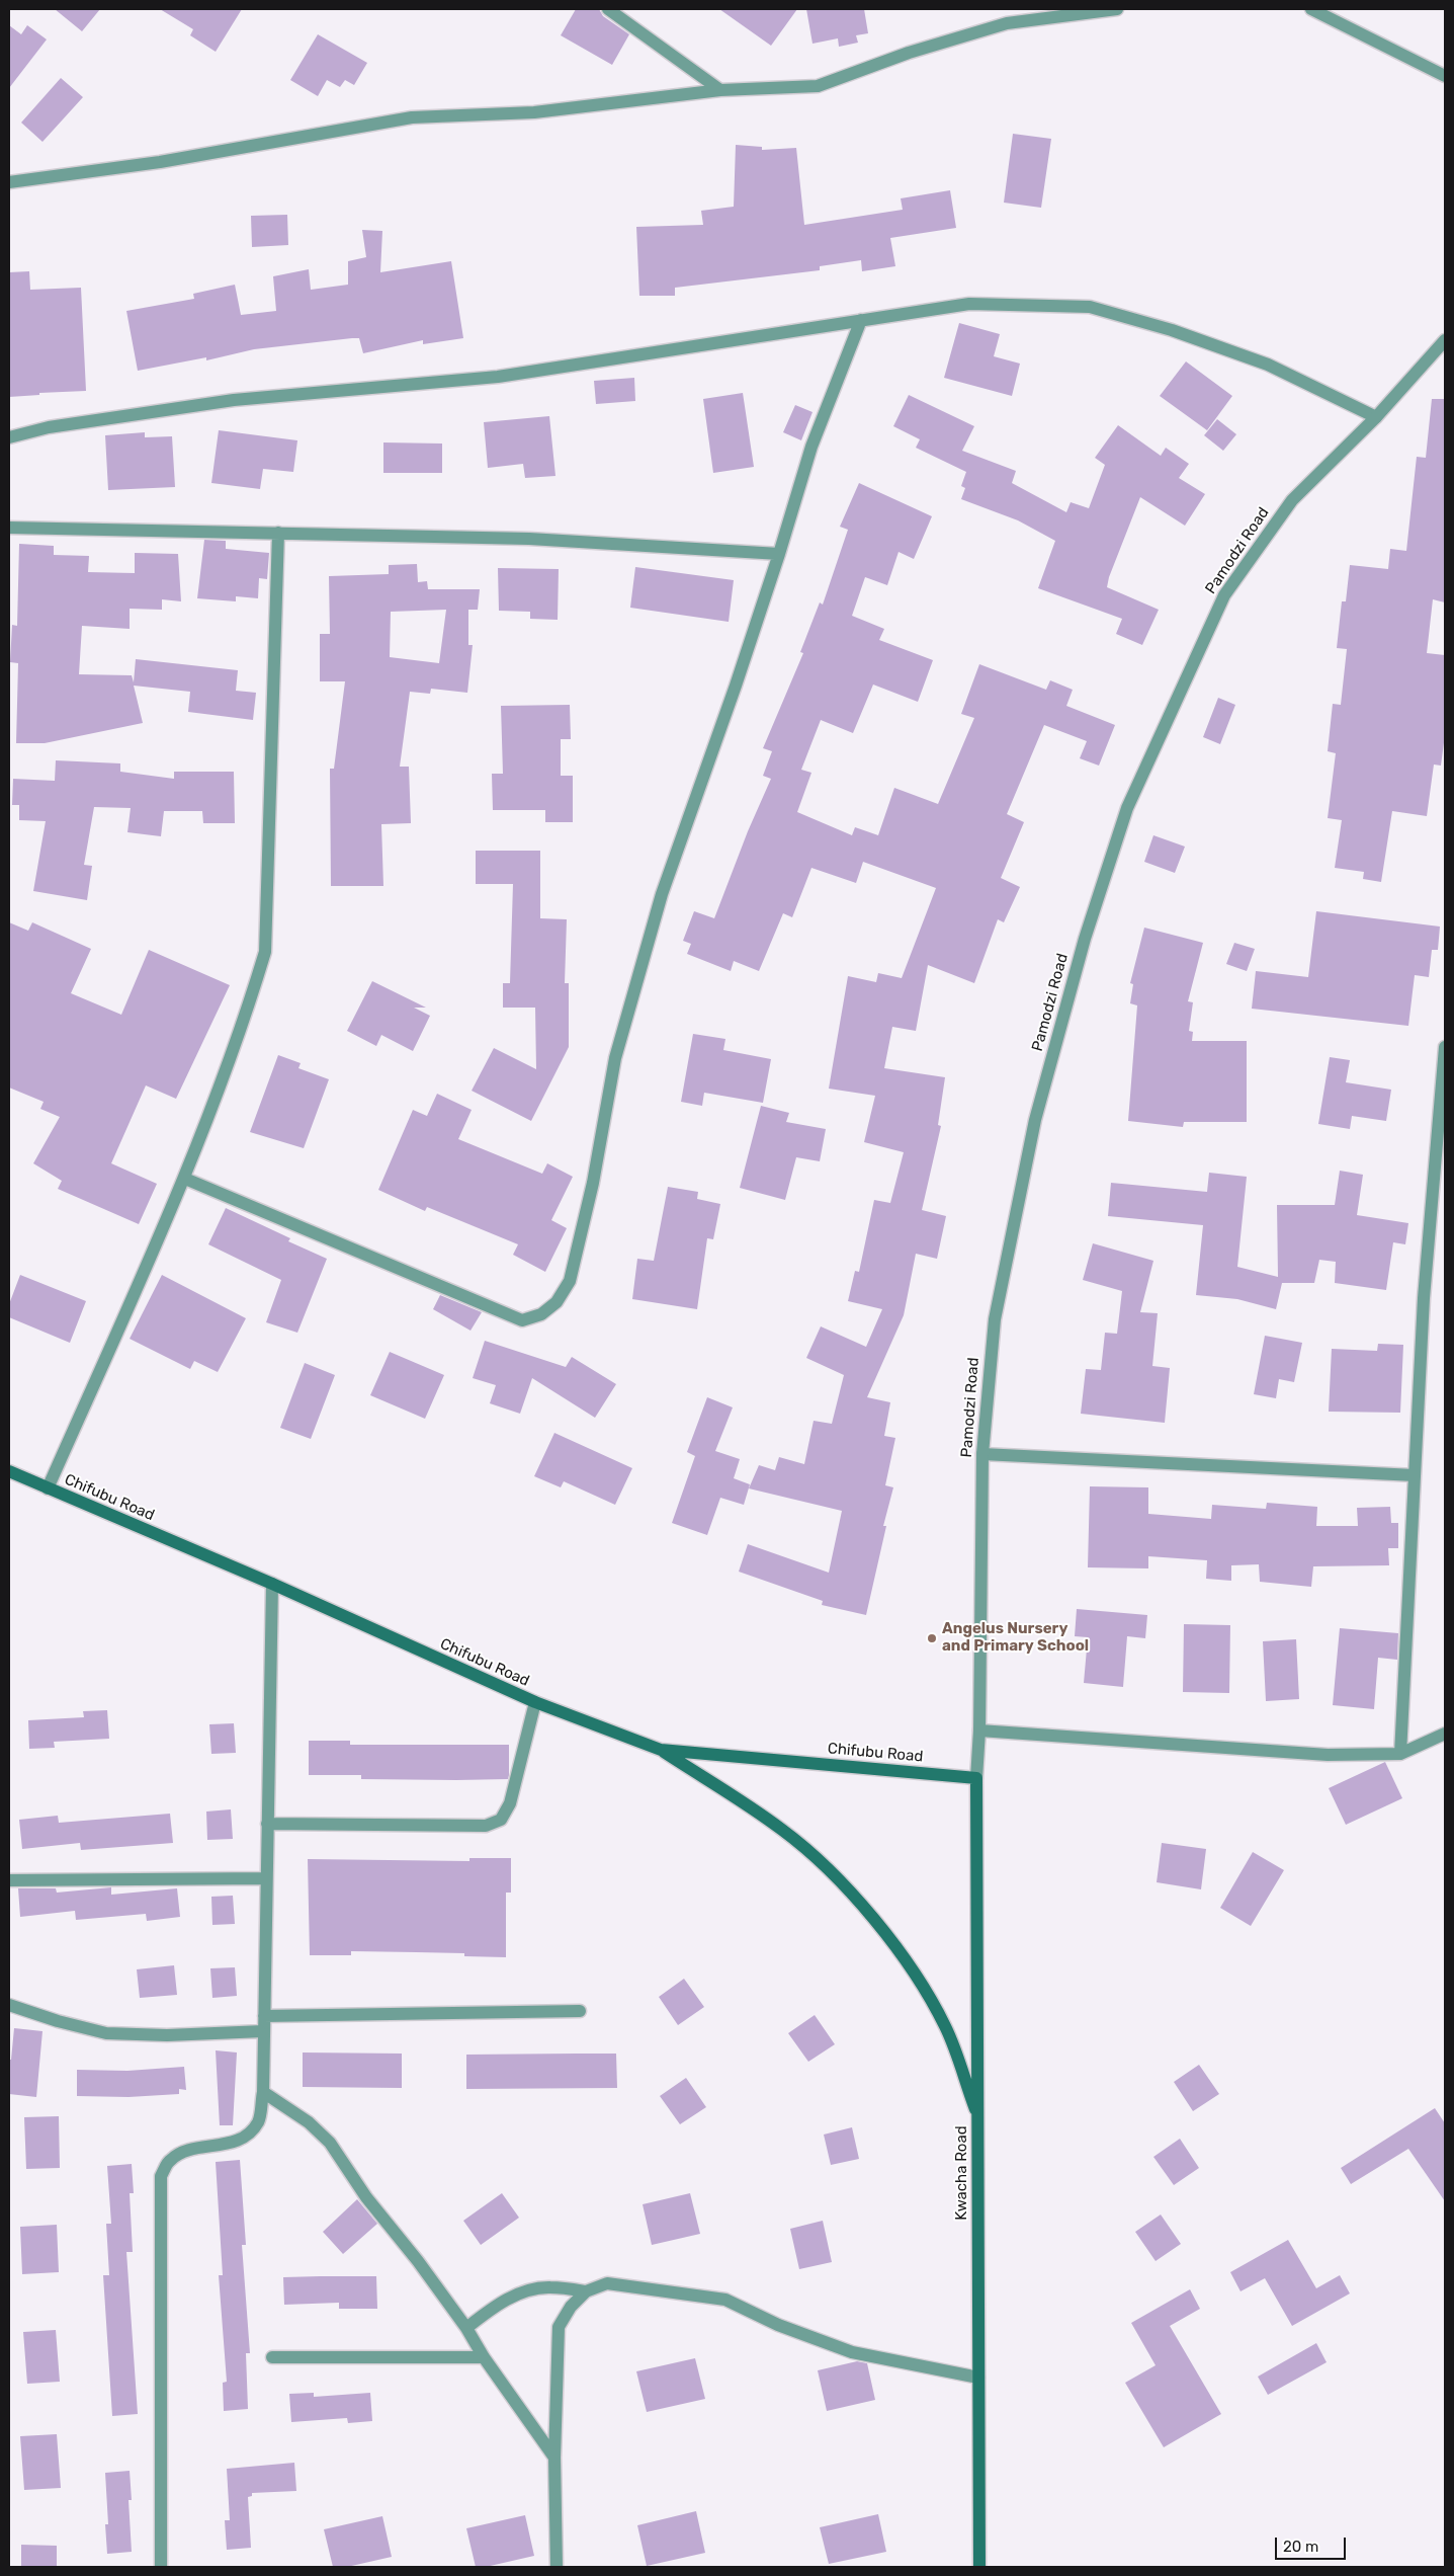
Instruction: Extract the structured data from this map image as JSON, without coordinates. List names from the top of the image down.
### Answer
{
  "streets": {
    "main road": ["Chifubu Road", "Kwacha Road"],
    "street": ["Pamodzi Road"]
  },
  "crossings": [
    ["Pamodzi Road", "Chifubu Road"],
    ["Pamodzi Road", "Kwacha Road"],
    ["Chifubu Road", "Kwacha Road"]
  ],
  "places": ["Angelus Nursery and Primary School"],
  "scale_bar": "20 m"
}
